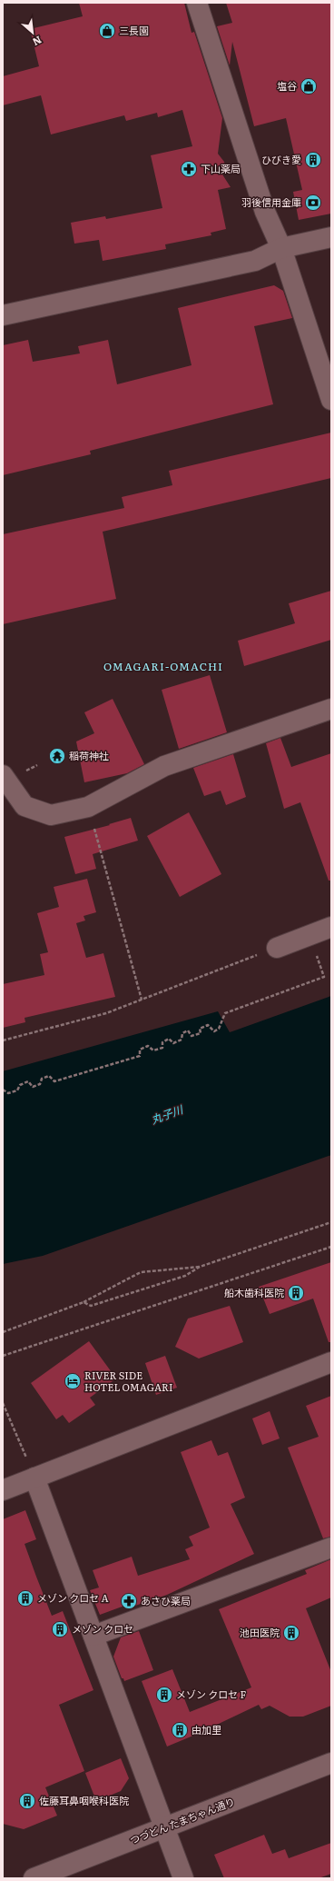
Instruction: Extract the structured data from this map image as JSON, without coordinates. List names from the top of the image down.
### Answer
{
  "streets": {
    "street": ["つづどん たまちゃん通り"]
  },
  "districts": ["OMAGARI-OMACHI"],
  "water": ["丸子川"],
  "places": {
    "shop": ["三長園", "塩谷"],
    "building": [
      "ひびき愛",
      "船木歯科医院",
      "メゾン クロセ A",
      "メゾン クロセ",
      "池田医院",
      "メゾン クロセ F",
      "由加里",
      "佐藤耳鼻咽喉科医院"
    ],
    "pharmacy": ["下山薬局", "あさひ薬局"],
    "bank": ["羽後信用金庫"],
    "temple": ["稲荷神社"],
    "hotel": ["RIVER SIDE HOTEL OMAGARI"]
  },
  "north": "bottom right"
}
